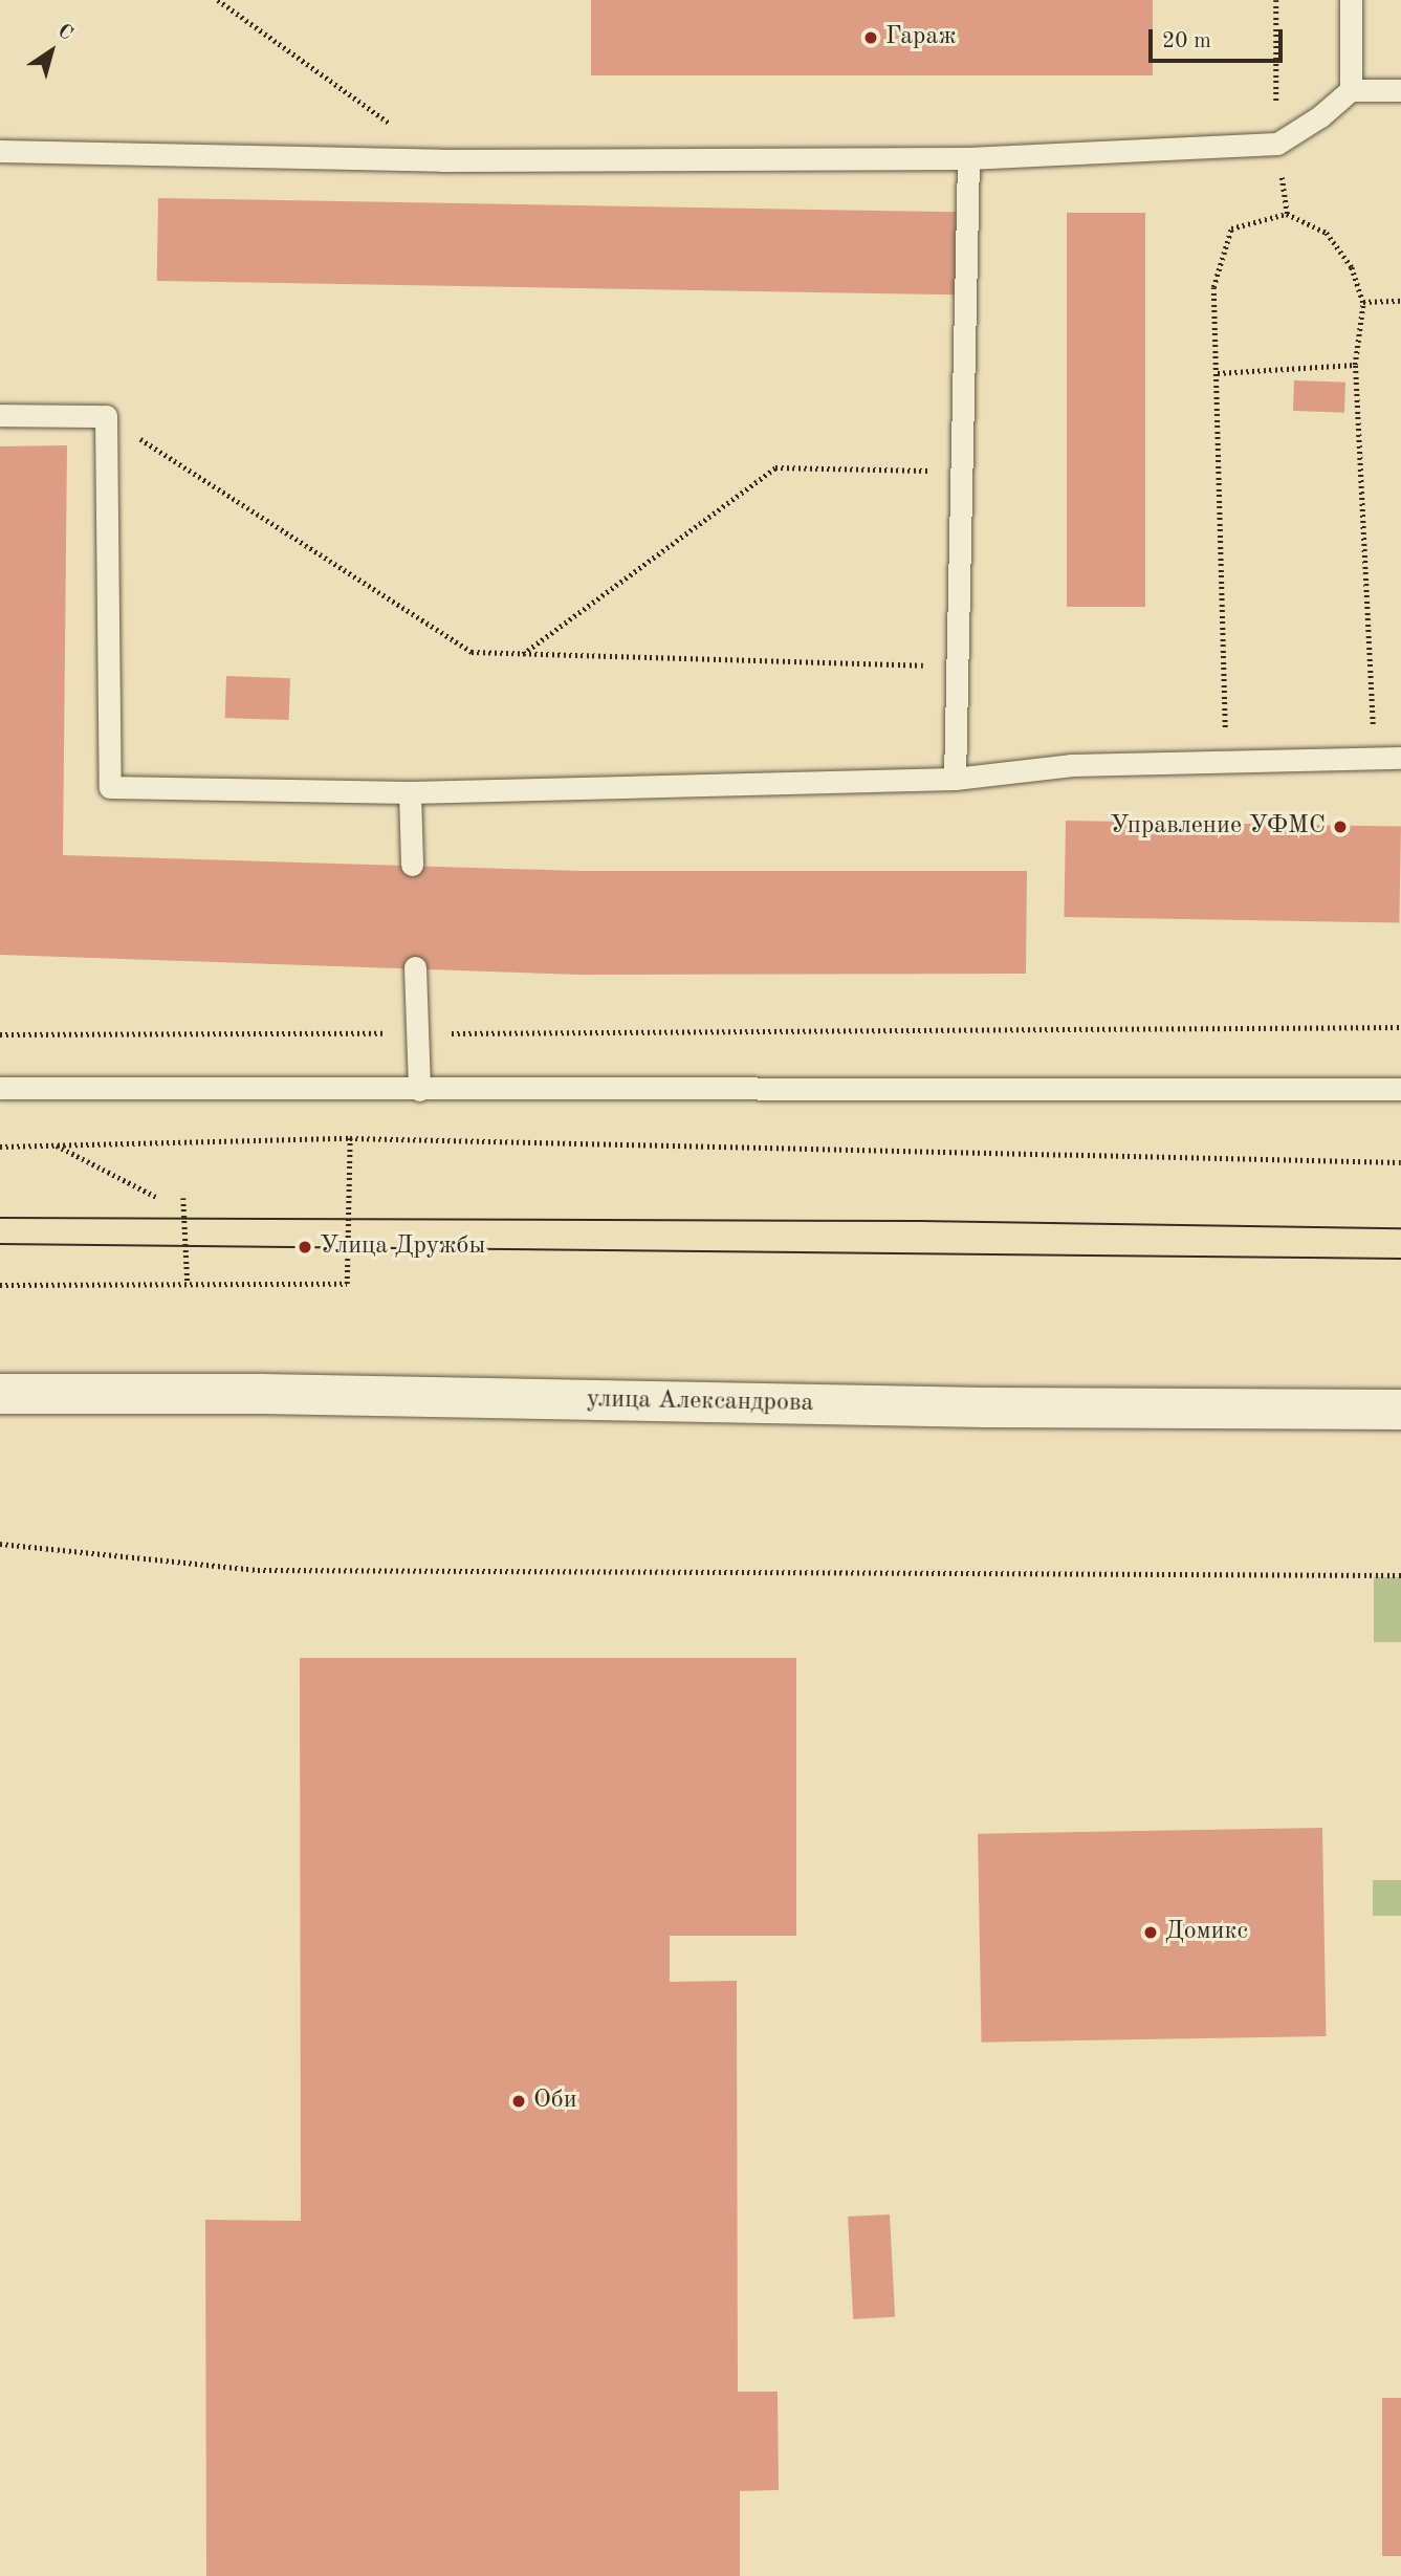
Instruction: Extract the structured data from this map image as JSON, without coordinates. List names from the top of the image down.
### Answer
{
  "streets": {
    "main road": ["улица Александрова"]
  },
  "places": [
    "Гараж",
    "Управление УФМС",
    "Улица Дружбы",
    "Домикс",
    "Оби"
  ],
  "scale_bar": "20 m",
  "north": "top right"
}
